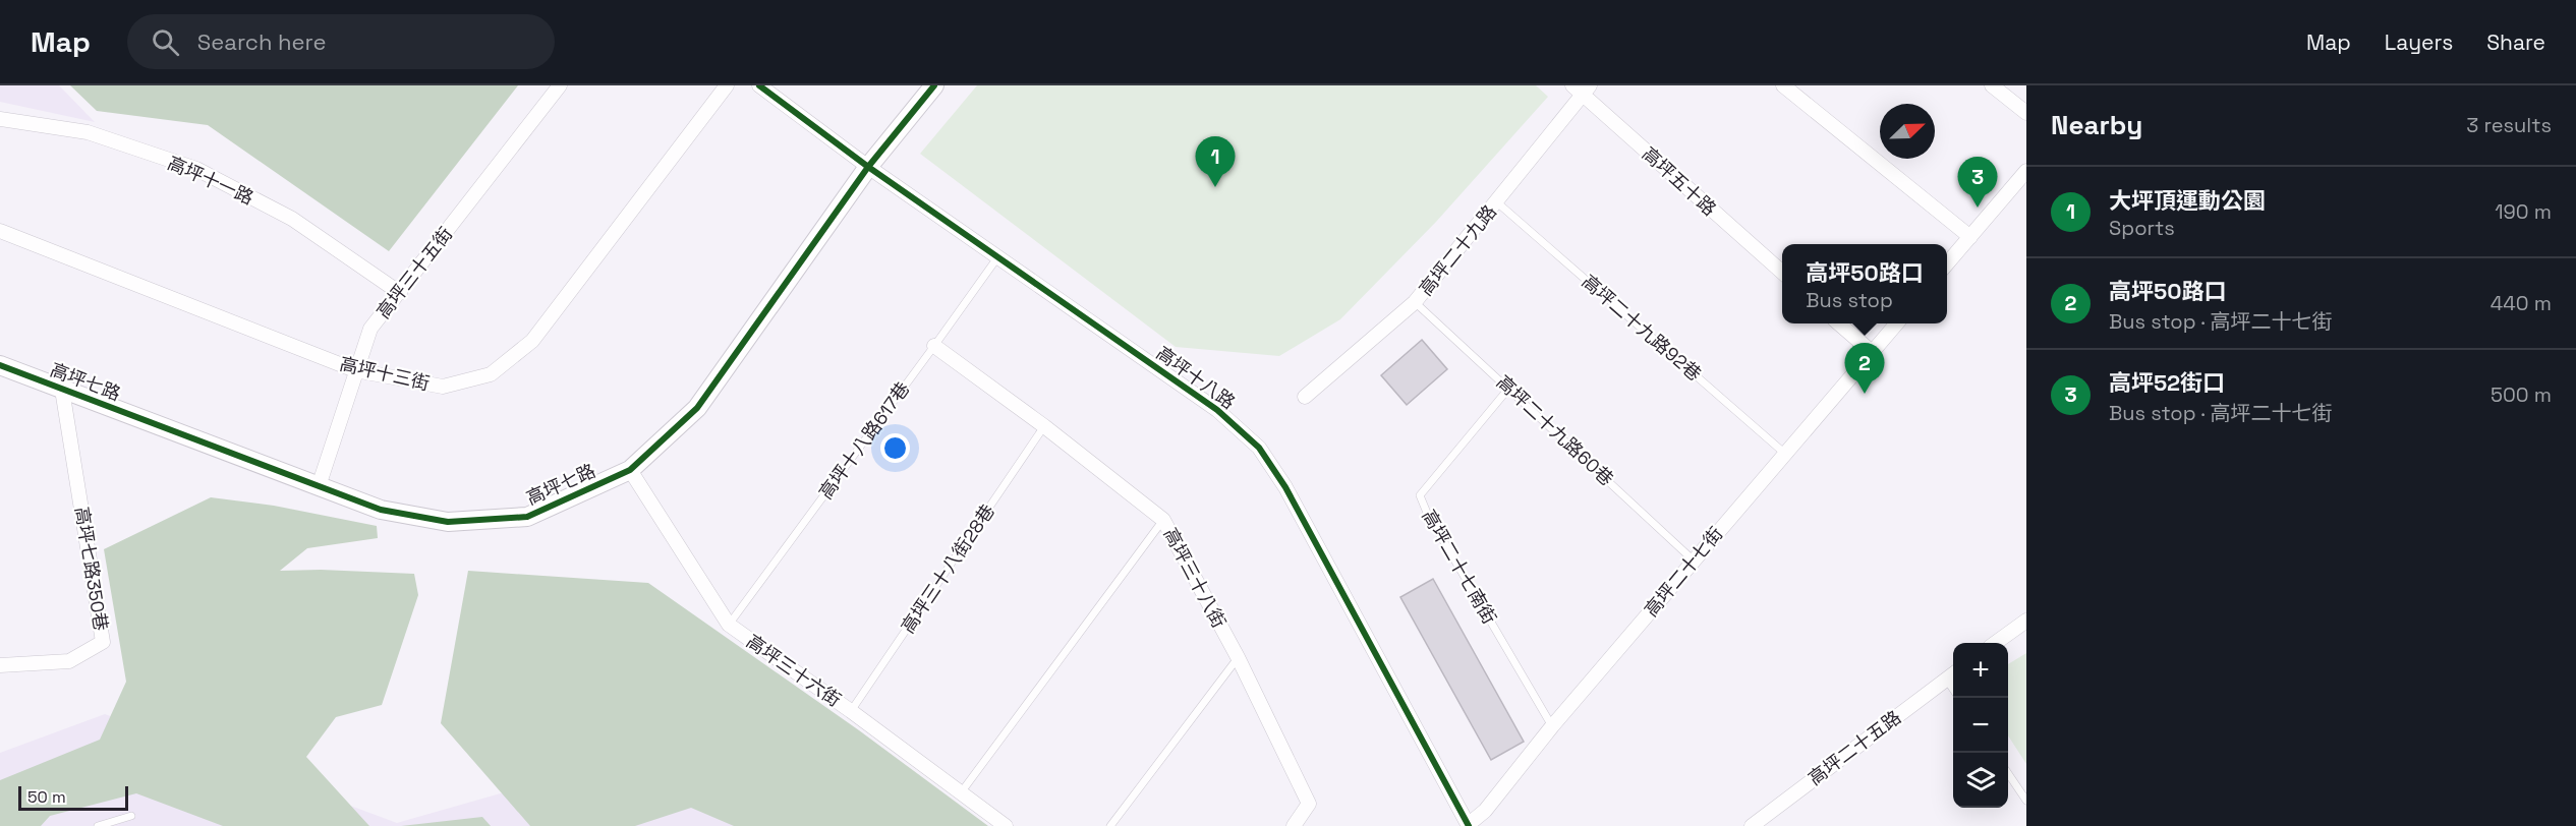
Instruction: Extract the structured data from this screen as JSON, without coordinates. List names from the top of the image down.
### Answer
{
  "streets": {
    "street": [
      "高坪十一路",
      "高坪五十路",
      "高坪二十九路",
      "高坪三十五街",
      "高坪十三街",
      "高坪十八路",
      "高坪七路",
      "高坪七路350巷",
      "高坪二十七街",
      "高坪三十八街",
      "高坪三十六街",
      "高坪二十五路"
    ],
    "lane": [
      "高坪二十九路92巷",
      "高坪二十九路60巷",
      "高坪十八路617巷",
      "高坪二十七南街",
      "高坪三十八街28巷"
    ]
  },
  "crossings": [
    ["高坪十一路", "高坪三十五街"],
    ["高坪五十路", "高坪二十九路"],
    ["高坪二十九路", "高坪二十九路92巷"],
    ["高坪二十九路", "高坪二十九路60巷"],
    ["高坪三十五街", "高坪十三街"],
    ["高坪三十五街", "高坪七路"],
    ["高坪二十九路92巷", "高坪二十七街"],
    ["高坪十八路", "高坪七路"],
    ["高坪十八路", "高坪十八路617巷"],
    ["高坪十八路", "高坪二十七街"],
    ["高坪七路", "高坪七路350巷"],
    ["高坪七路", "高坪三十六街"],
    ["高坪二十九路60巷", "高坪二十七南街"],
    ["高坪二十九路60巷", "高坪二十七街"],
    ["高坪十八路617巷", "高坪三十八街"],
    ["高坪十八路617巷", "高坪三十六街"],
    ["高坪二十七南街", "高坪二十七街"],
    ["高坪三十八街28巷", "高坪三十八街"],
    ["高坪三十八街28巷", "高坪三十六街"]
  ],
  "scale_bar": "50 m",
  "north": "top right",
  "page": {
    "header": "Map",
    "search": "Search here",
    "nav": ["Map", "Layers", "Share"],
    "heading": ["Nearby", "3 results"],
    "pins": ["1", "3", "2"],
    "list": [
      {
        "mark": "1",
        "name": "大坪頂運動公園",
        "note": "Sports",
        "value": "190 m"
      },
      {
        "mark": "2",
        "name": "高坪50路口",
        "note": "Bus stop · 高坪二十七街",
        "value": "440 m"
      },
      {
        "mark": "3",
        "name": "高坪52街口",
        "note": "Bus stop · 高坪二十七街",
        "value": "500 m"
      }
    ],
    "popup": ["高坪50路口", "Bus stop"],
    "map_buttons": ["+", "−"],
    "scale": "50 m"
  }
}
